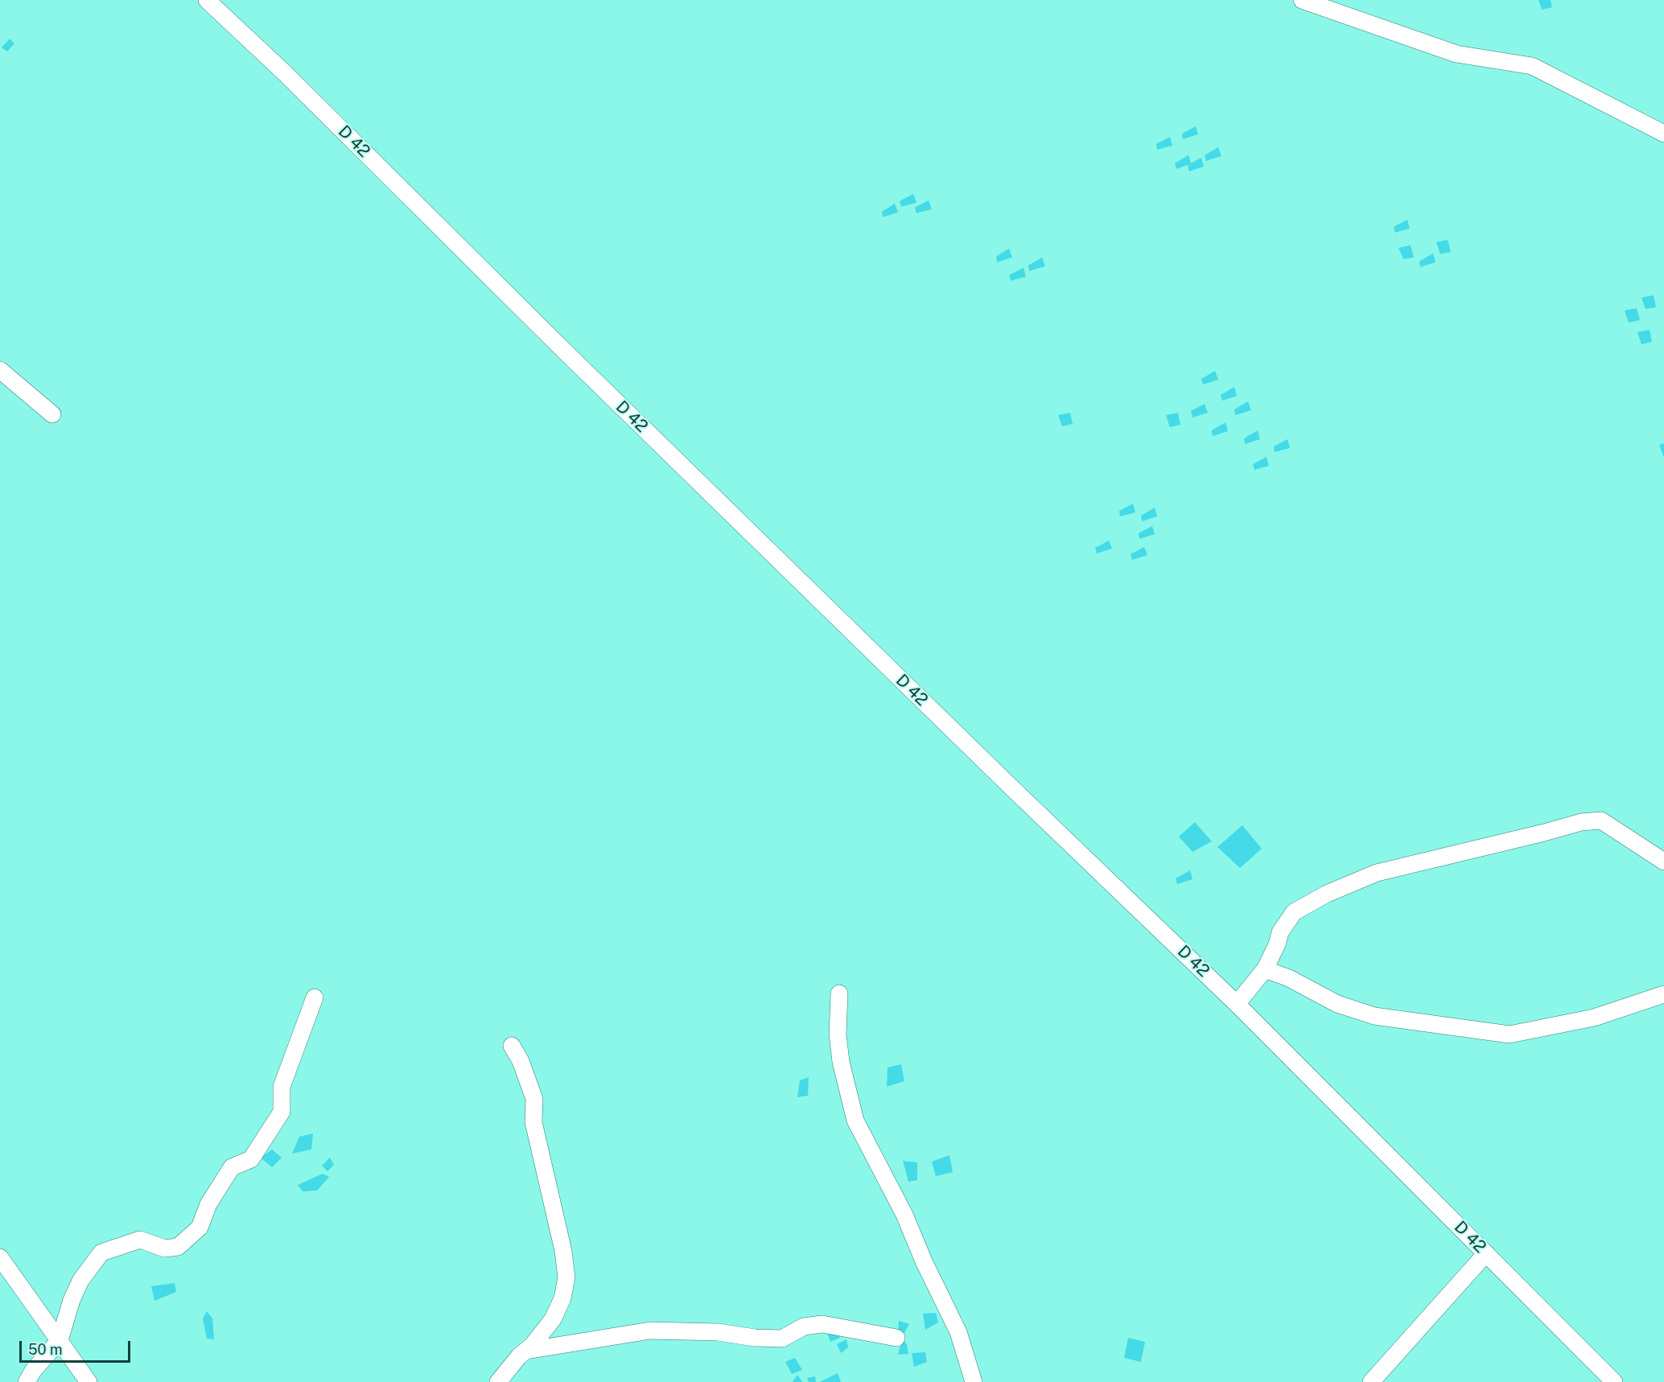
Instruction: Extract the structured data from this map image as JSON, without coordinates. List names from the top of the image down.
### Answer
{
  "streets": {
    "street": ["D 42"]
  },
  "scale_bar": "50 m"
}
